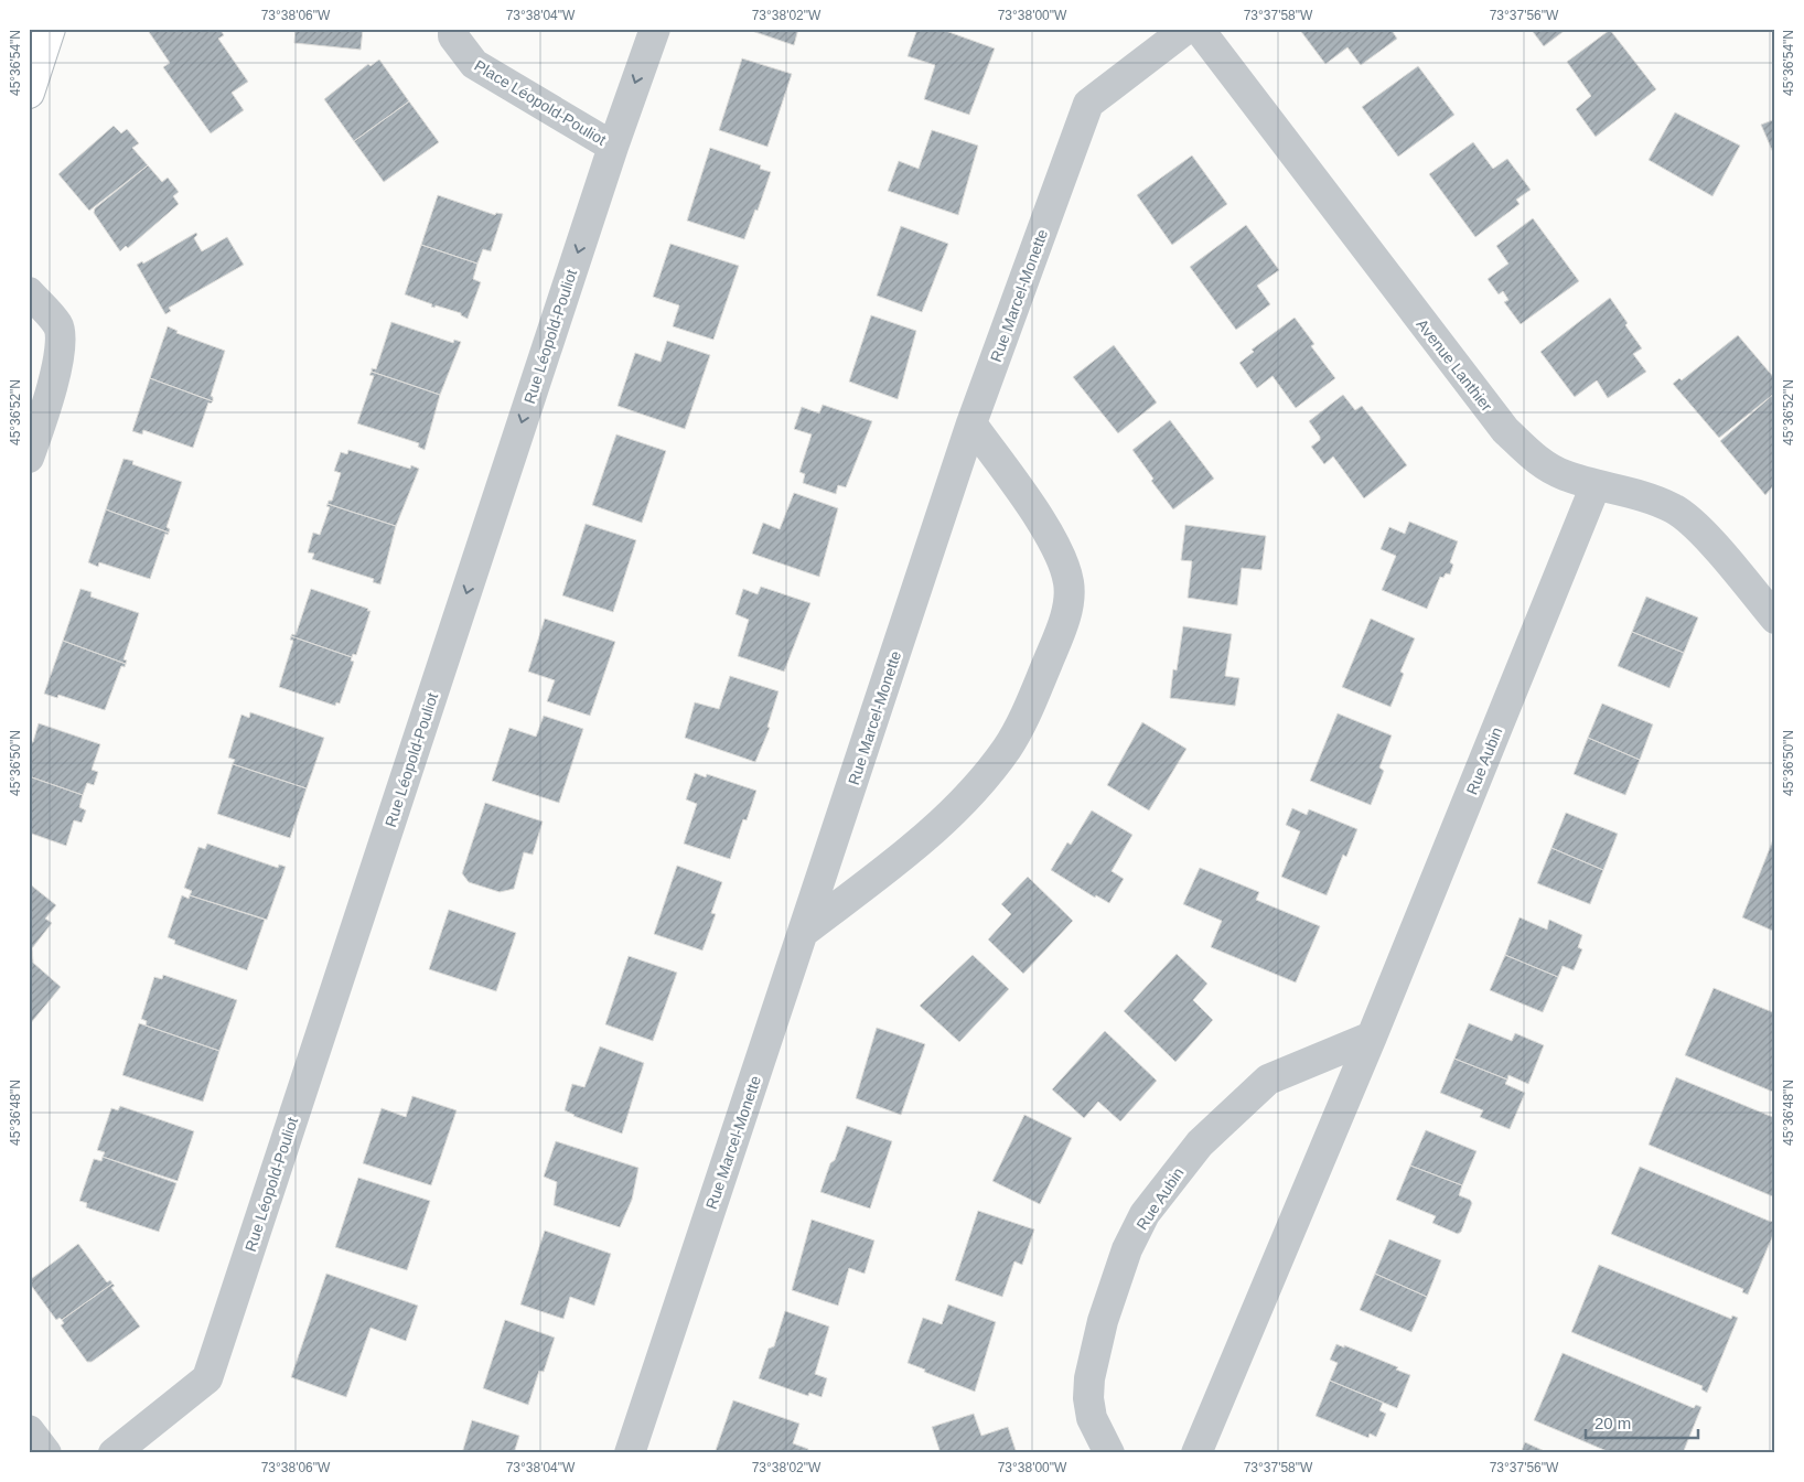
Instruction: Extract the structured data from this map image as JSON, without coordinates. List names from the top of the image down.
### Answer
{
  "streets": {
    "street": [
      "Place Léopold-Pouliot",
      "Rue Marcel-Monette",
      "Rue Léopold-Pouliot",
      "Avenue Lanthier",
      "Rue Aubin"
    ]
  },
  "crossings": [
    ["Place Léopold-Pouliot", "Rue Léopold-Pouliot"],
    ["Avenue Lanthier", "Rue Aubin"]
  ],
  "one_way": ["Rue Léopold-Pouliot"],
  "scale_bar": "20 m",
  "coordinates": [
    "73°38'06\"W",
    "73°38'04\"W",
    "73°38'02\"W",
    "73°38'00\"W",
    "73°37'58\"W",
    "73°37'56\"W",
    "45°36'54\"N",
    "45°36'52\"N",
    "45°36'50\"N",
    "45°36'48\"N"
  ]
}
